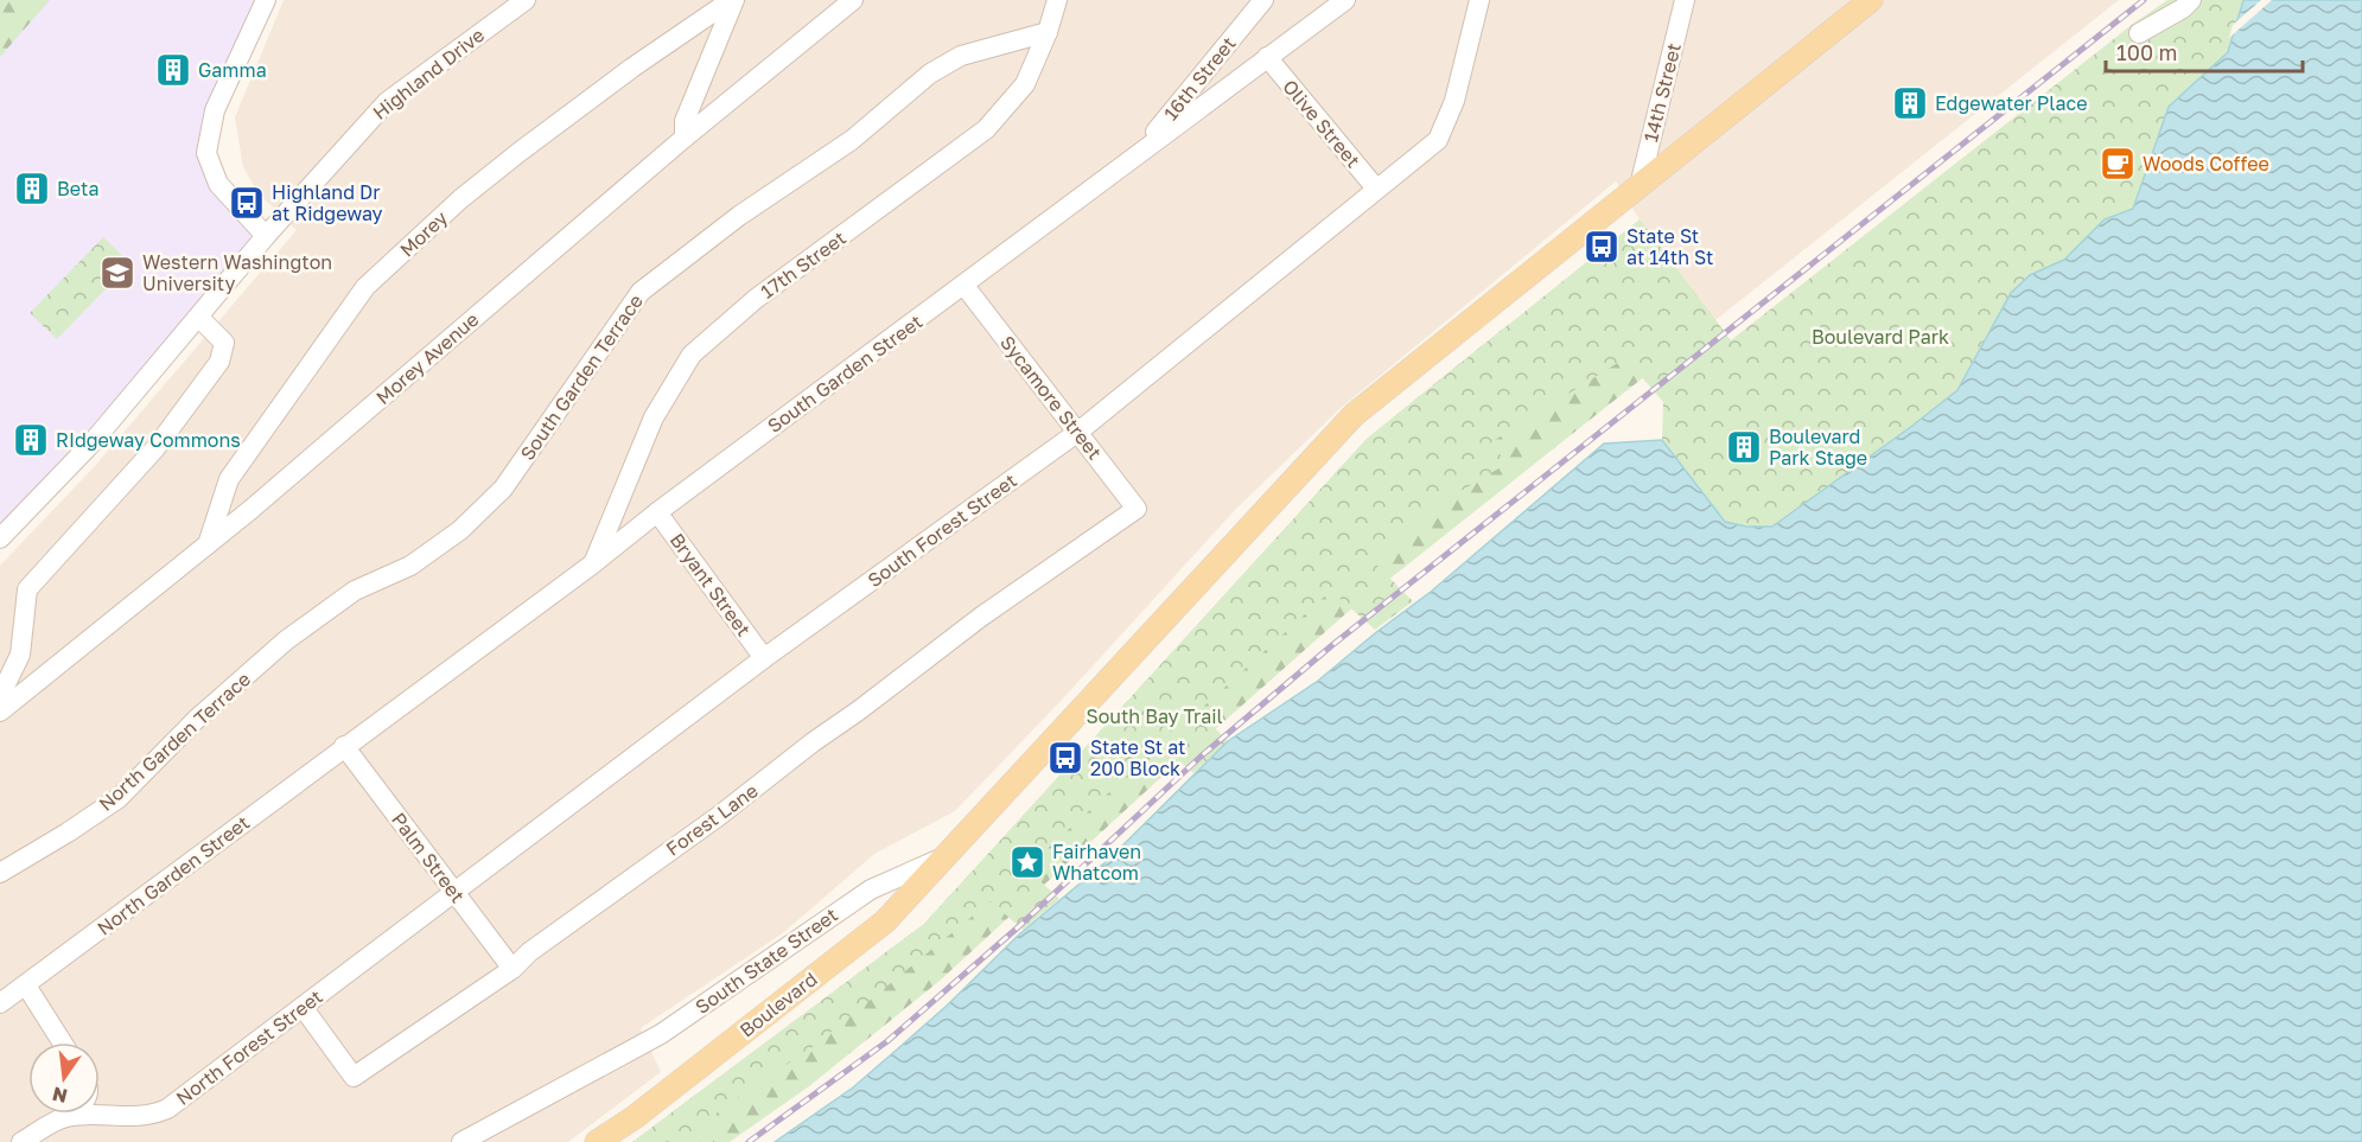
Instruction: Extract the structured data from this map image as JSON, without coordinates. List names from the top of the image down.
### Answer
{
  "streets": {
    "main road": ["Boulevard"],
    "street": [
      "Highland Drive",
      "16th Street",
      "14th Street",
      "Olive Street",
      "Morey",
      "17th Street",
      "Morey Avenue",
      "South Garden Street",
      "South Garden Terrace",
      "Sycamore Street",
      "South Forest Street",
      "Bryant Street",
      "North Garden Terrace",
      "Forest Lane",
      "Palm Street",
      "North Garden Street",
      "South State Street",
      "North Forest Street"
    ]
  },
  "crossings": [
    ["16th Street", "South Garden Street"],
    ["14th Street", "Boulevard"],
    ["Olive Street", "South Garden Street"],
    ["Olive Street", "South Forest Street"],
    ["Morey", "Morey Avenue"],
    ["17th Street", "South Garden Street"],
    ["17th Street", "South Garden Terrace"],
    ["South Garden Street", "Sycamore Street"],
    ["South Garden Street", "Bryant Street"],
    ["South Garden Street", "Palm Street"],
    ["South Garden Street", "North Garden Street"],
    ["South Garden Terrace", "North Garden Terrace"],
    ["Sycamore Street", "South Forest Street"],
    ["Sycamore Street", "Forest Lane"],
    ["South Forest Street", "Bryant Street"],
    ["South Forest Street", "Palm Street"],
    ["South Forest Street", "North Forest Street"],
    ["Forest Lane", "Palm Street"],
    ["Forest Lane", "North Forest Street"],
    ["Palm Street", "North Garden Street"],
    ["Palm Street", "North Forest Street"],
    ["South State Street", "Boulevard"]
  ],
  "parks": ["Boulevard Park", "South Bay Trail"],
  "places": {
    "building": [
      "Gamma",
      "Edgewater Place",
      "Beta",
      "RIdgeway Commons",
      "Boulevard Park Stage"
    ],
    "cafe": ["Woods Coffee"],
    "bus stop": ["Highland Dr at Ridgeway", "State St at 14th St", "State St at 200 Block"],
    "school or university": ["Western Washington University"],
    "place": ["Fairhaven Whatcom"]
  },
  "scale_bar": "100 m",
  "north": "bottom"
}
